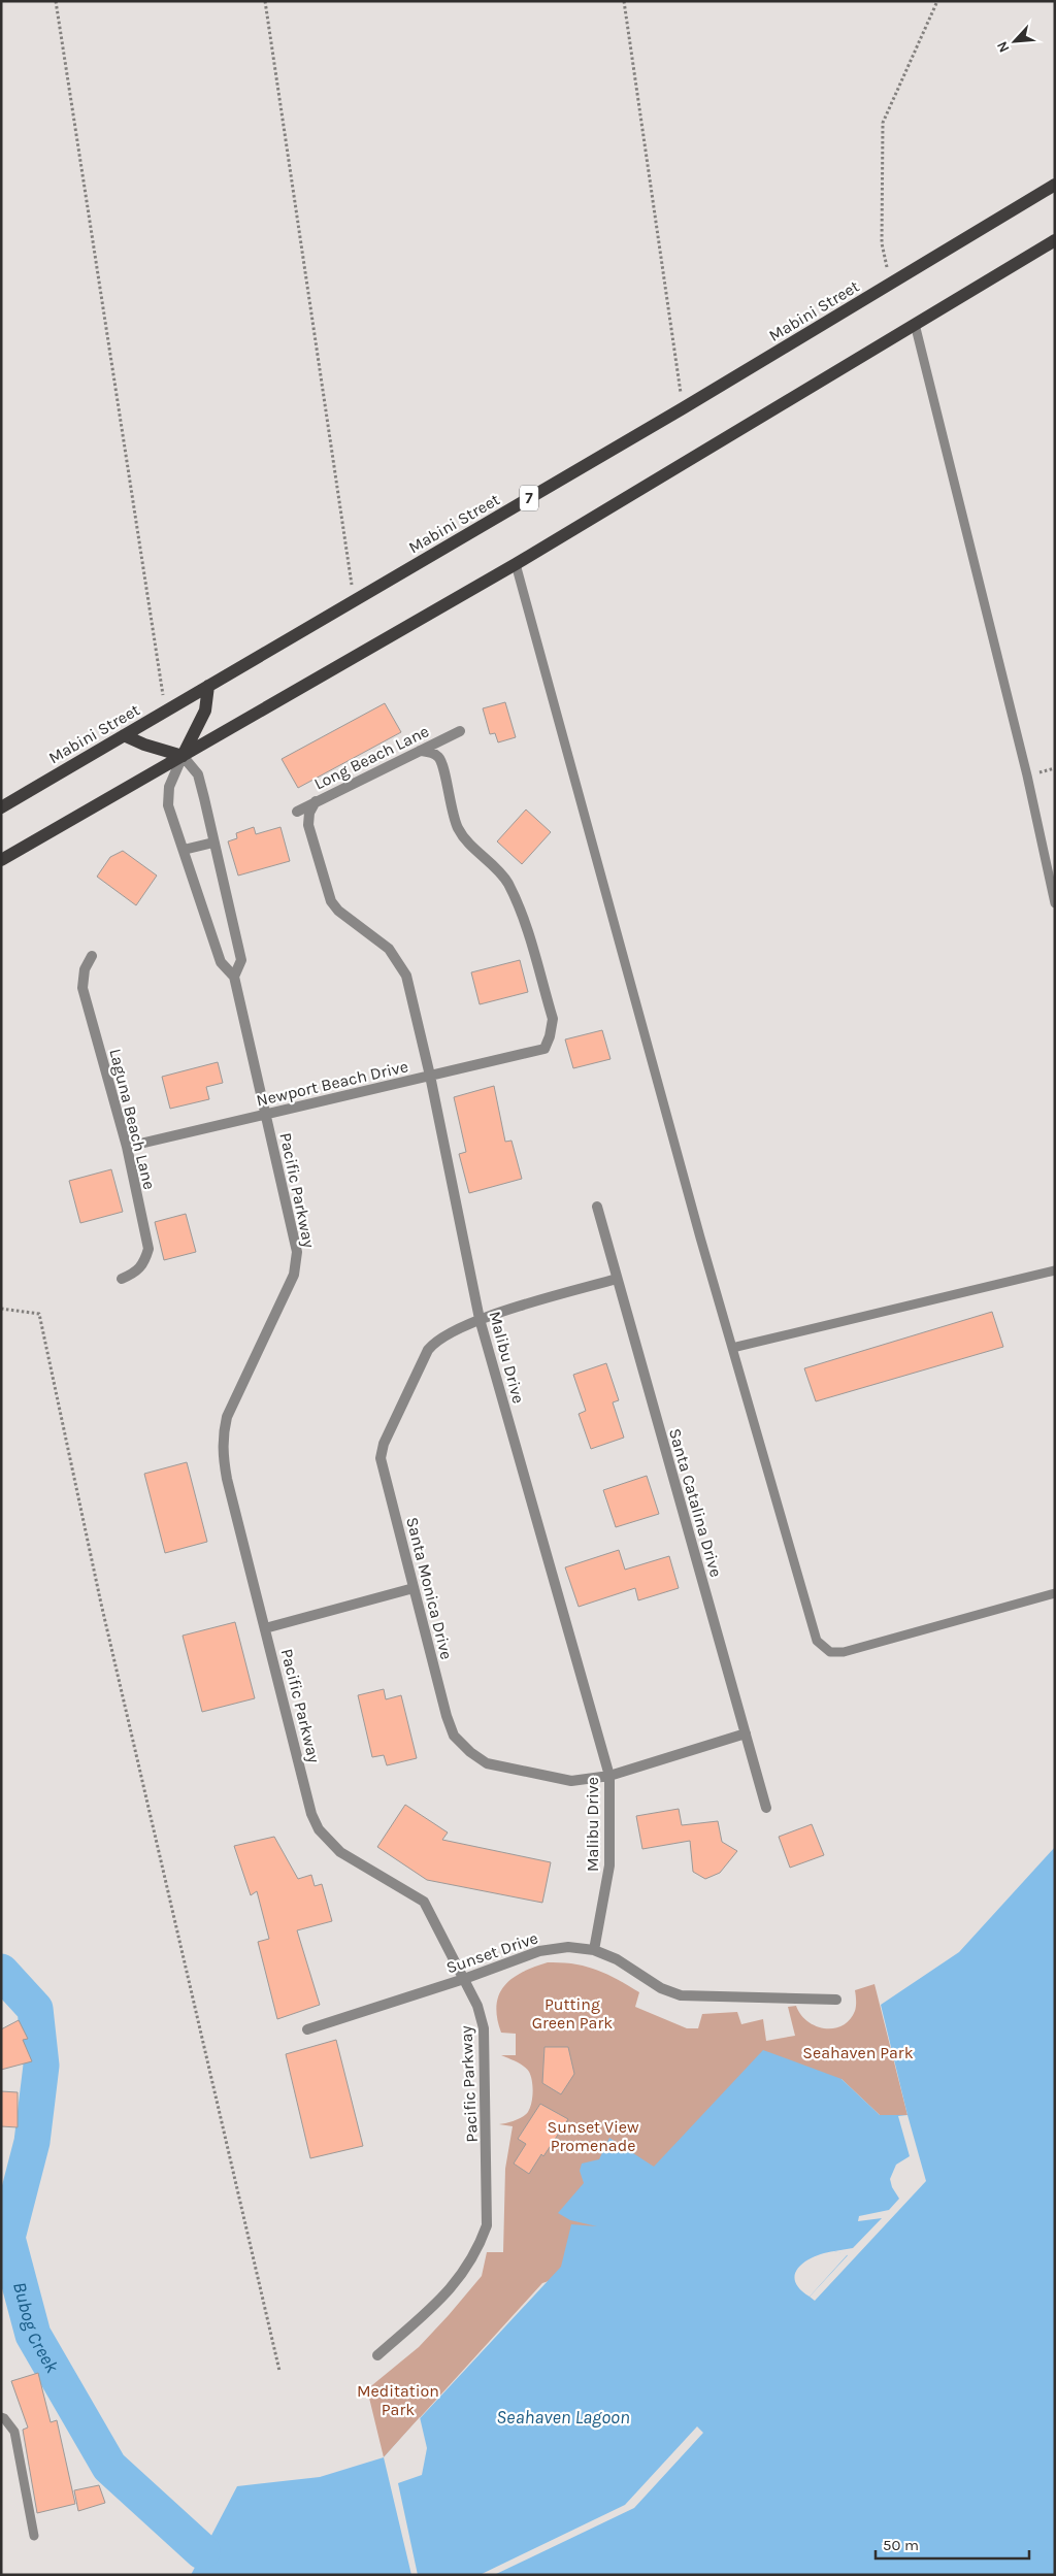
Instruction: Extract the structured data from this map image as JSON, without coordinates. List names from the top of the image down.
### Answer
{
  "streets": {
    "main road": ["Mabini Street", "7"],
    "street": [
      "Long Beach Lane",
      "Newport Beach Drive",
      "Laguna Beach Lane",
      "Pacific Parkway",
      "Malibu Drive",
      "Santa Catalina Drive",
      "Santa Monica Drive",
      "Sunset Drive"
    ]
  },
  "crossings": [
    ["Long Beach Lane", "Newport Beach Drive"],
    ["Long Beach Lane", "Malibu Drive"],
    ["Newport Beach Drive", "Laguna Beach Lane"],
    ["Newport Beach Drive", "Pacific Parkway"],
    ["Newport Beach Drive", "Malibu Drive"],
    ["Pacific Parkway", "Sunset Drive"],
    ["Malibu Drive", "Santa Monica Drive"],
    ["Malibu Drive", "Sunset Drive"],
    ["Santa Catalina Drive", "Santa Monica Drive"]
  ],
  "water": ["Bubog Creek", "Seahaven Lagoon"],
  "parks": [
    "Putting Green Park",
    "Seahaven Park",
    "Sunset View Promenade",
    "Meditation Park"
  ],
  "scale_bar": "50 m",
  "north": "bottom left"
}
